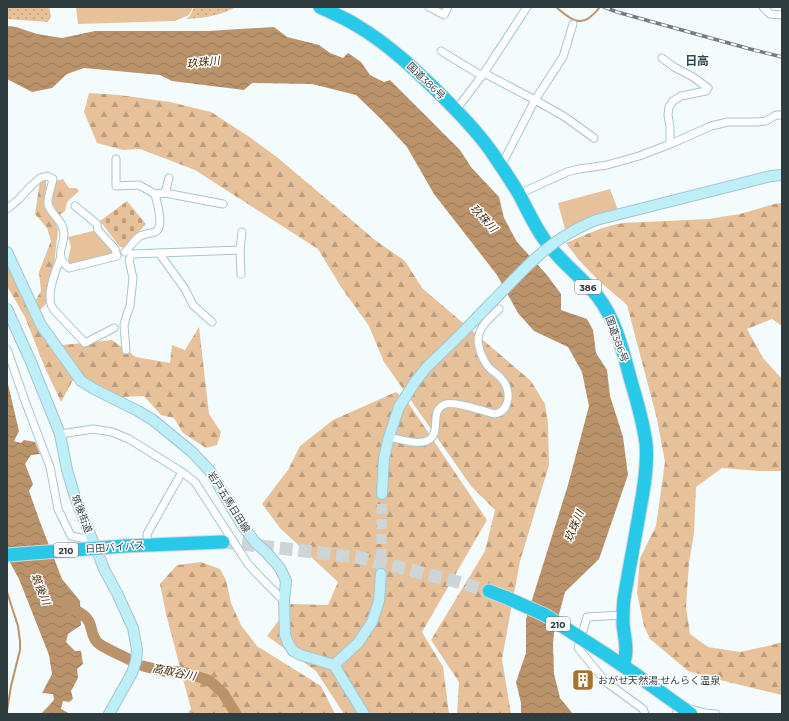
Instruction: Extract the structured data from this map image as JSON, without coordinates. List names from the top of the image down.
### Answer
{
  "streets": {
    "highway": [
      "国道386号",
      "386",
      "日田バイパス",
      "210"
    ],
    "street": ["岩戸五馬日田線", "筑後街道"]
  },
  "crossings": [
    ["国道386号", "210"]
  ],
  "districts": ["日高"],
  "water": ["玖珠川", "筑後川", "高取谷川"],
  "places": {
    "building": ["おがせ天然湯;せんらく温泉"]
  }
}
